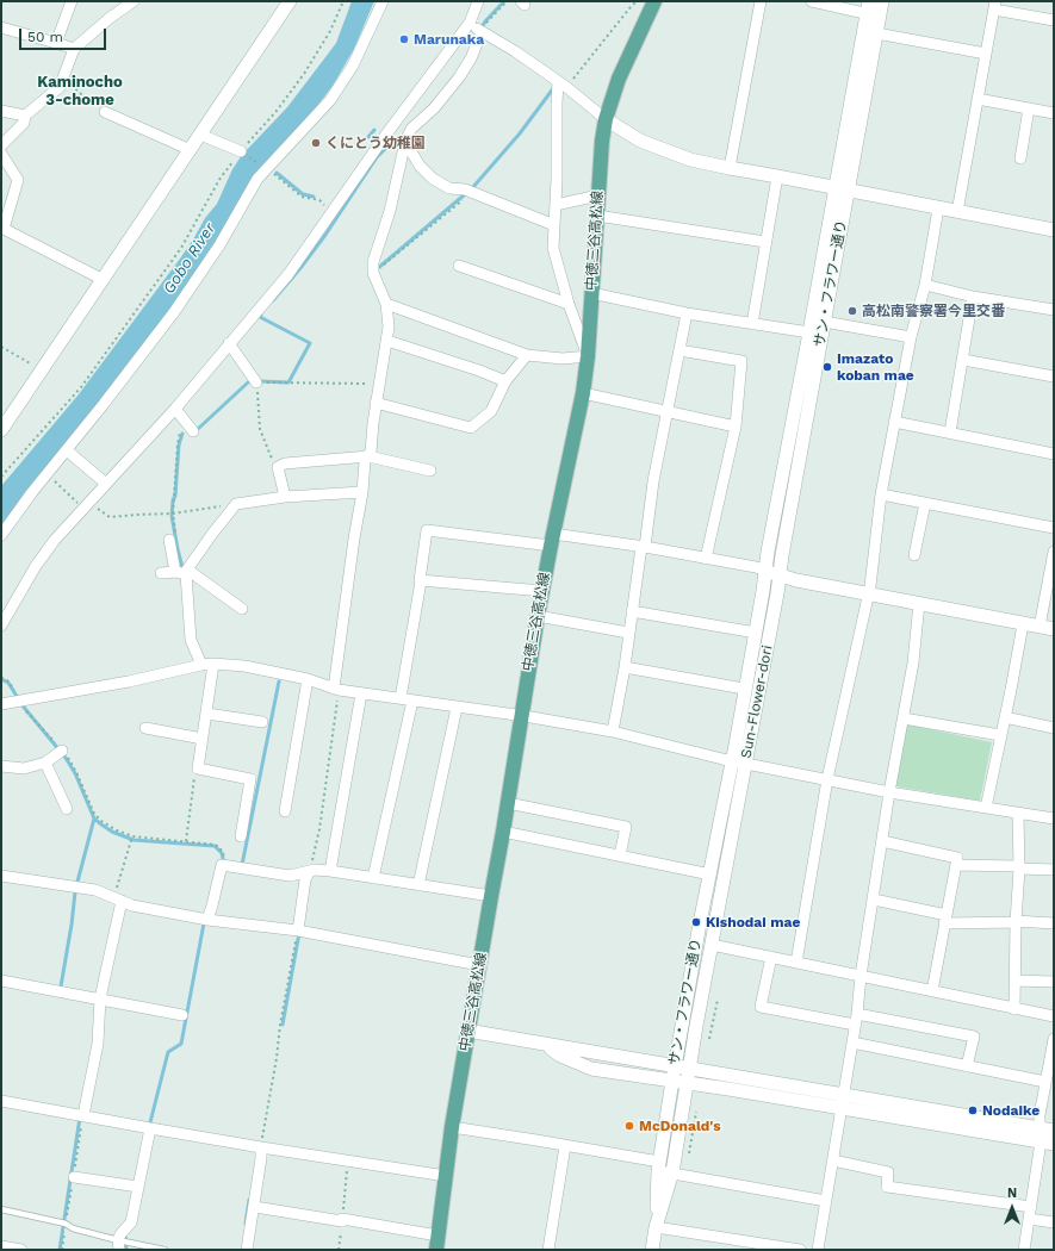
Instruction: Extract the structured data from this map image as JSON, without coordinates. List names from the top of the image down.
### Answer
{
  "streets": {
    "main road": ["中徳三谷高松線"],
    "street": ["サン・フラワー通り", "Sun-Flower-dori"]
  },
  "crossings": [
    ["サン・フラワー通り", "Sun-Flower-dori"]
  ],
  "districts": ["Kaminocho 3-chome"],
  "water": ["Gobo River"],
  "places": [
    "Marunaka",
    "くにとう幼稚園",
    "高松南警察署今里交番",
    "Imazato koban mae",
    "Kishodai mae",
    "Nodaike",
    "McDonald's"
  ],
  "scale_bar": "50 m",
  "north": "top"
}
